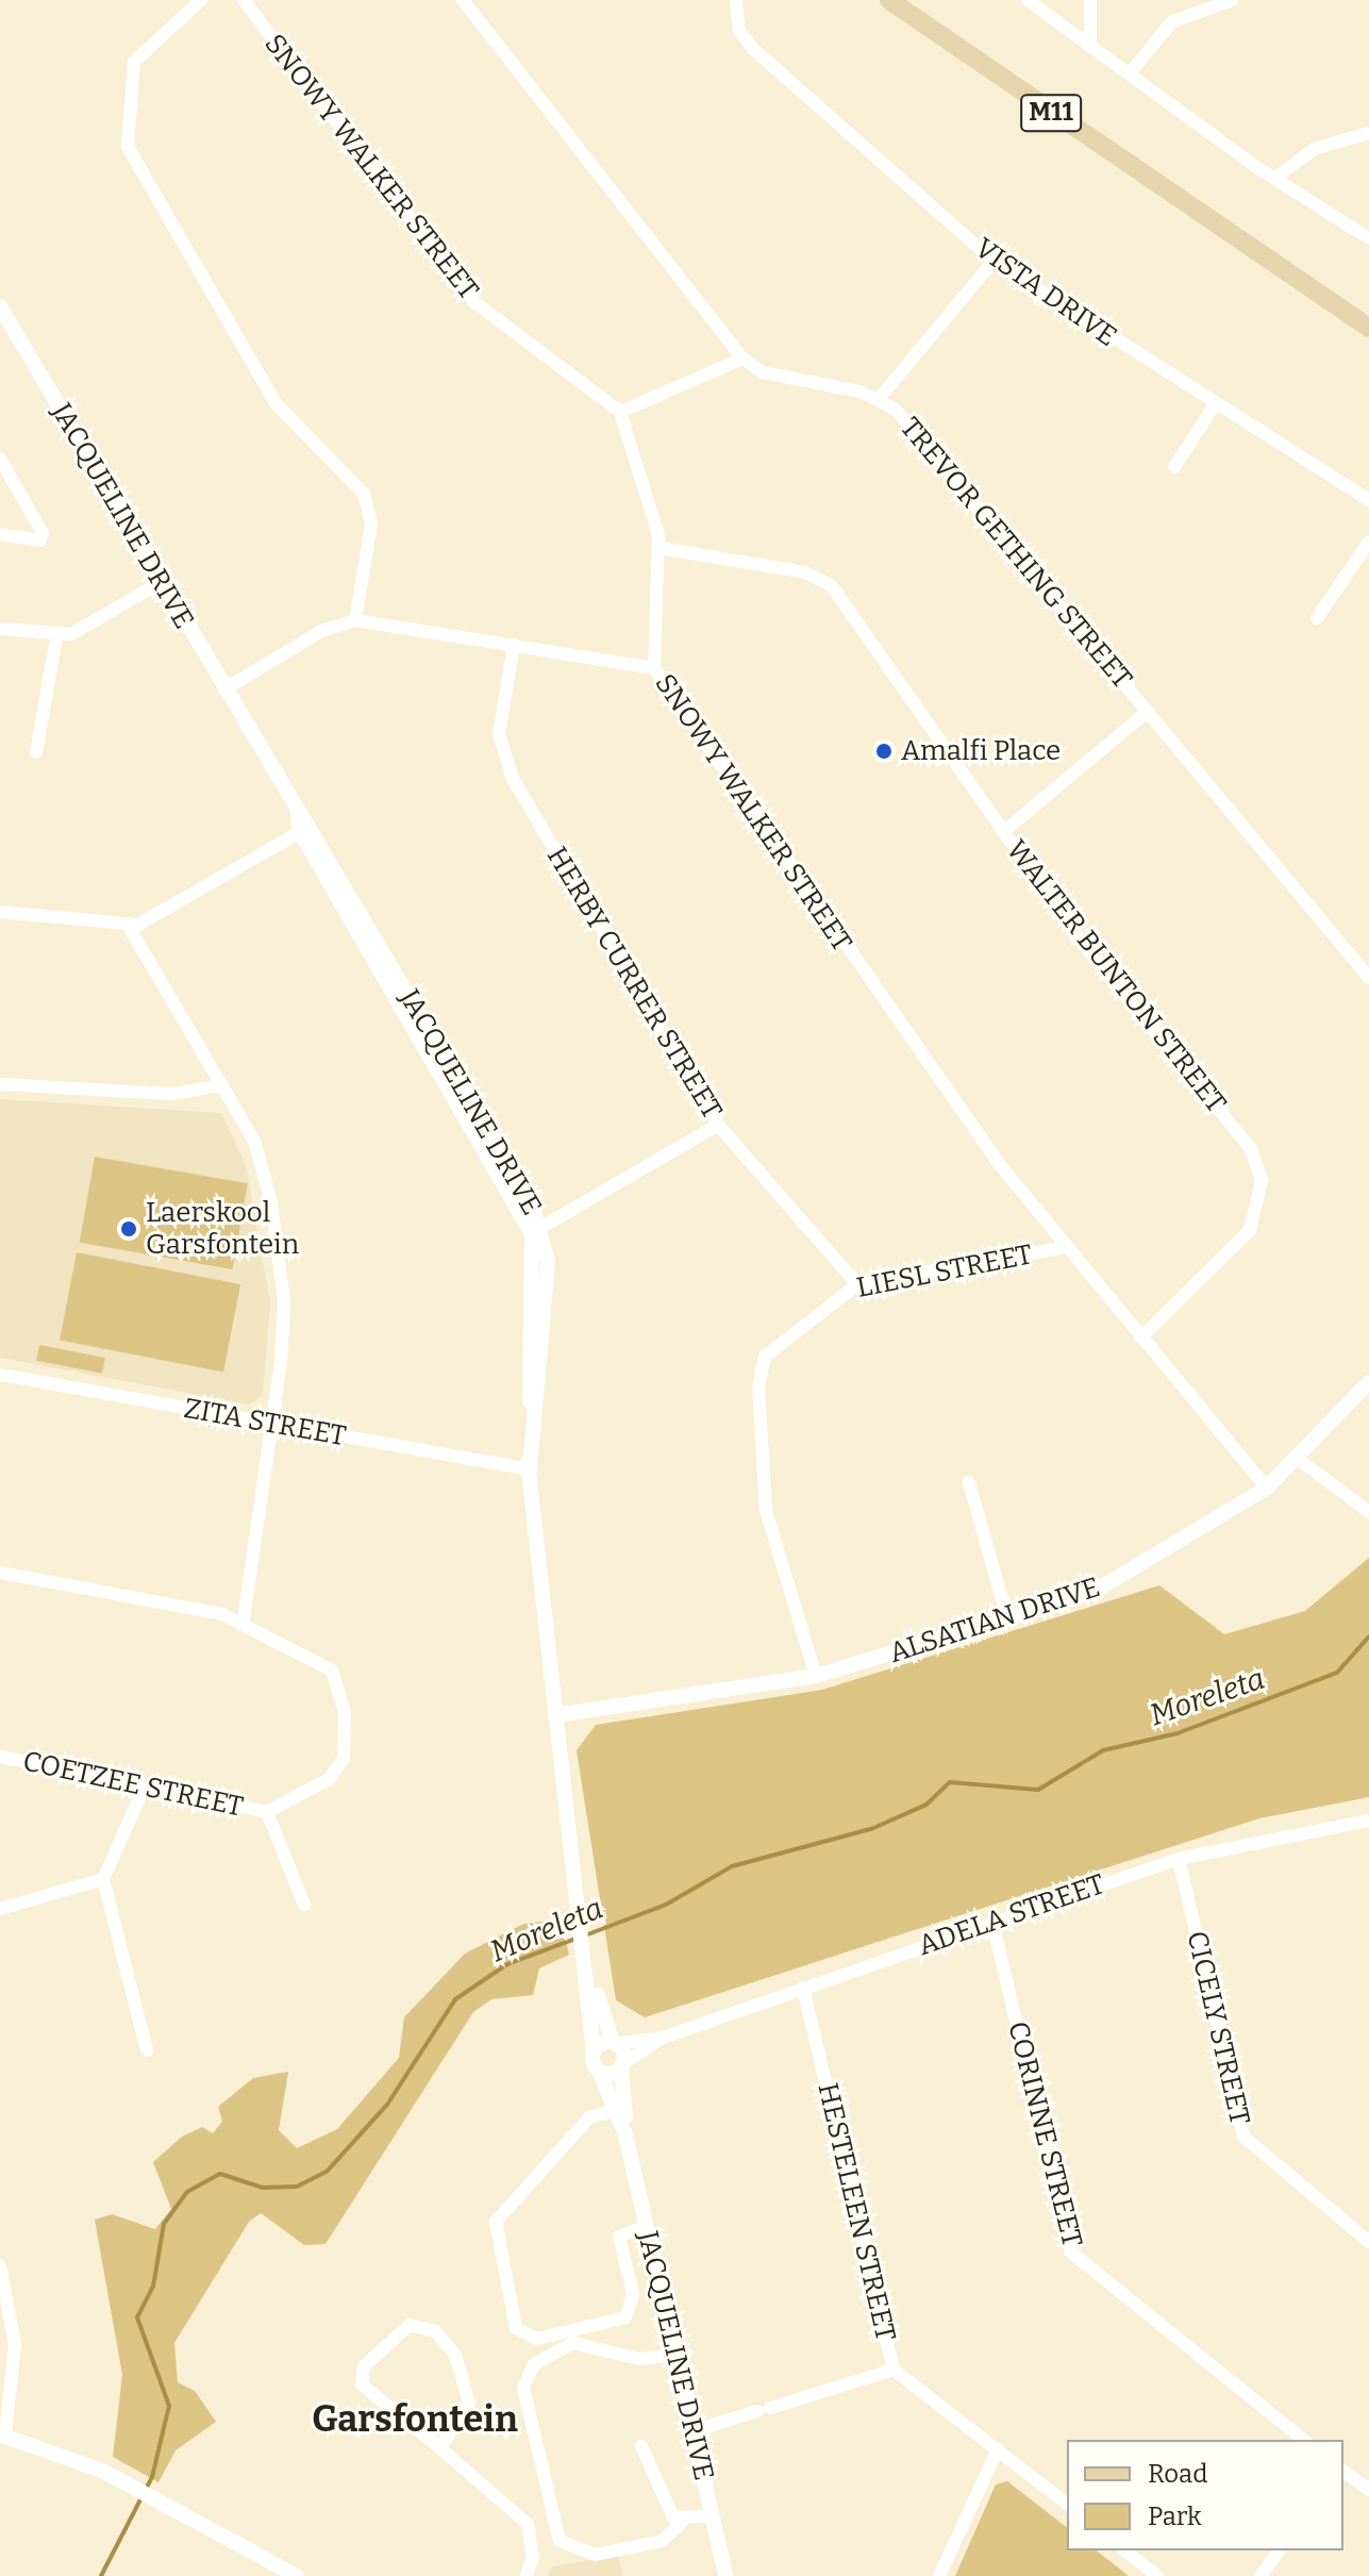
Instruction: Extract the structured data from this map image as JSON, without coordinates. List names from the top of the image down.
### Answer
{
  "streets": {
    "main road": ["M11"],
    "street": [
      "SNOWY WALKER STREET",
      "VISTA DRIVE",
      "JACQUELINE DRIVE",
      "TREVOR GETHING STREET",
      "WALTER BUNTON STREET",
      "HERBY CURRER STREET",
      "LIESL STREET",
      "ZITA STREET",
      "ALSATIAN DRIVE",
      "COETZEE STREET",
      "ADELA STREET",
      "CICELY STREET",
      "CORINNE STREET",
      "HESTELEEN STREET"
    ]
  },
  "crossings": [
    ["SNOWY WALKER STREET", "WALTER BUNTON STREET"],
    ["SNOWY WALKER STREET", "LIESL STREET"],
    ["SNOWY WALKER STREET", "ALSATIAN DRIVE"],
    ["JACQUELINE DRIVE", "ZITA STREET"],
    ["JACQUELINE DRIVE", "ALSATIAN DRIVE"],
    ["JACQUELINE DRIVE", "ADELA STREET"],
    ["HERBY CURRER STREET", "LIESL STREET"],
    ["LIESL STREET", "ALSATIAN DRIVE"],
    ["ADELA STREET", "CICELY STREET"],
    ["ADELA STREET", "CORINNE STREET"],
    ["ADELA STREET", "HESTELEEN STREET"]
  ],
  "districts": ["Garsfontein"],
  "water": ["Moreleta"],
  "places": ["Amalfi Place", "Laerskool Garsfontein"],
  "legend": ["Road", "Park"]
}
